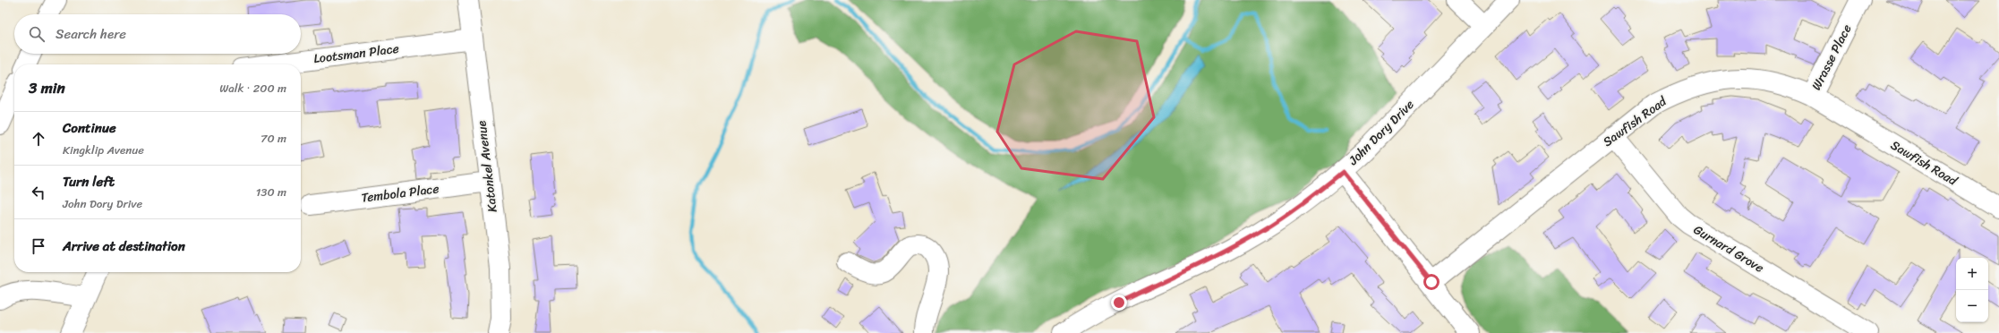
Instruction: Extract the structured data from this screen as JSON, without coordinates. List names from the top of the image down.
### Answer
{
  "streets": {
    "street": [
      "Lootsman Place",
      "Wrasse Place",
      "Sawfish Road",
      "John Dory Drive",
      "Katonkel Avenue",
      "Tembola Place",
      "Gurnard Grove"
    ]
  },
  "crossings": [
    ["Lootsman Place", "Katonkel Avenue"],
    ["Wrasse Place", "Sawfish Road"],
    ["Sawfish Road", "Gurnard Grove"],
    ["Katonkel Avenue", "Tembola Place"]
  ],
  "page": {
    "search": "Search here",
    "heading": ["3 min", "Walk · 200 m"],
    "list": [
      ["Continue", "Kingklip Avenue", "70 m"],
      ["Turn left", "John Dory Drive", "130 m"],
      "Arrive at destination"
    ],
    "map_buttons": ["+", "−"]
  }
}
